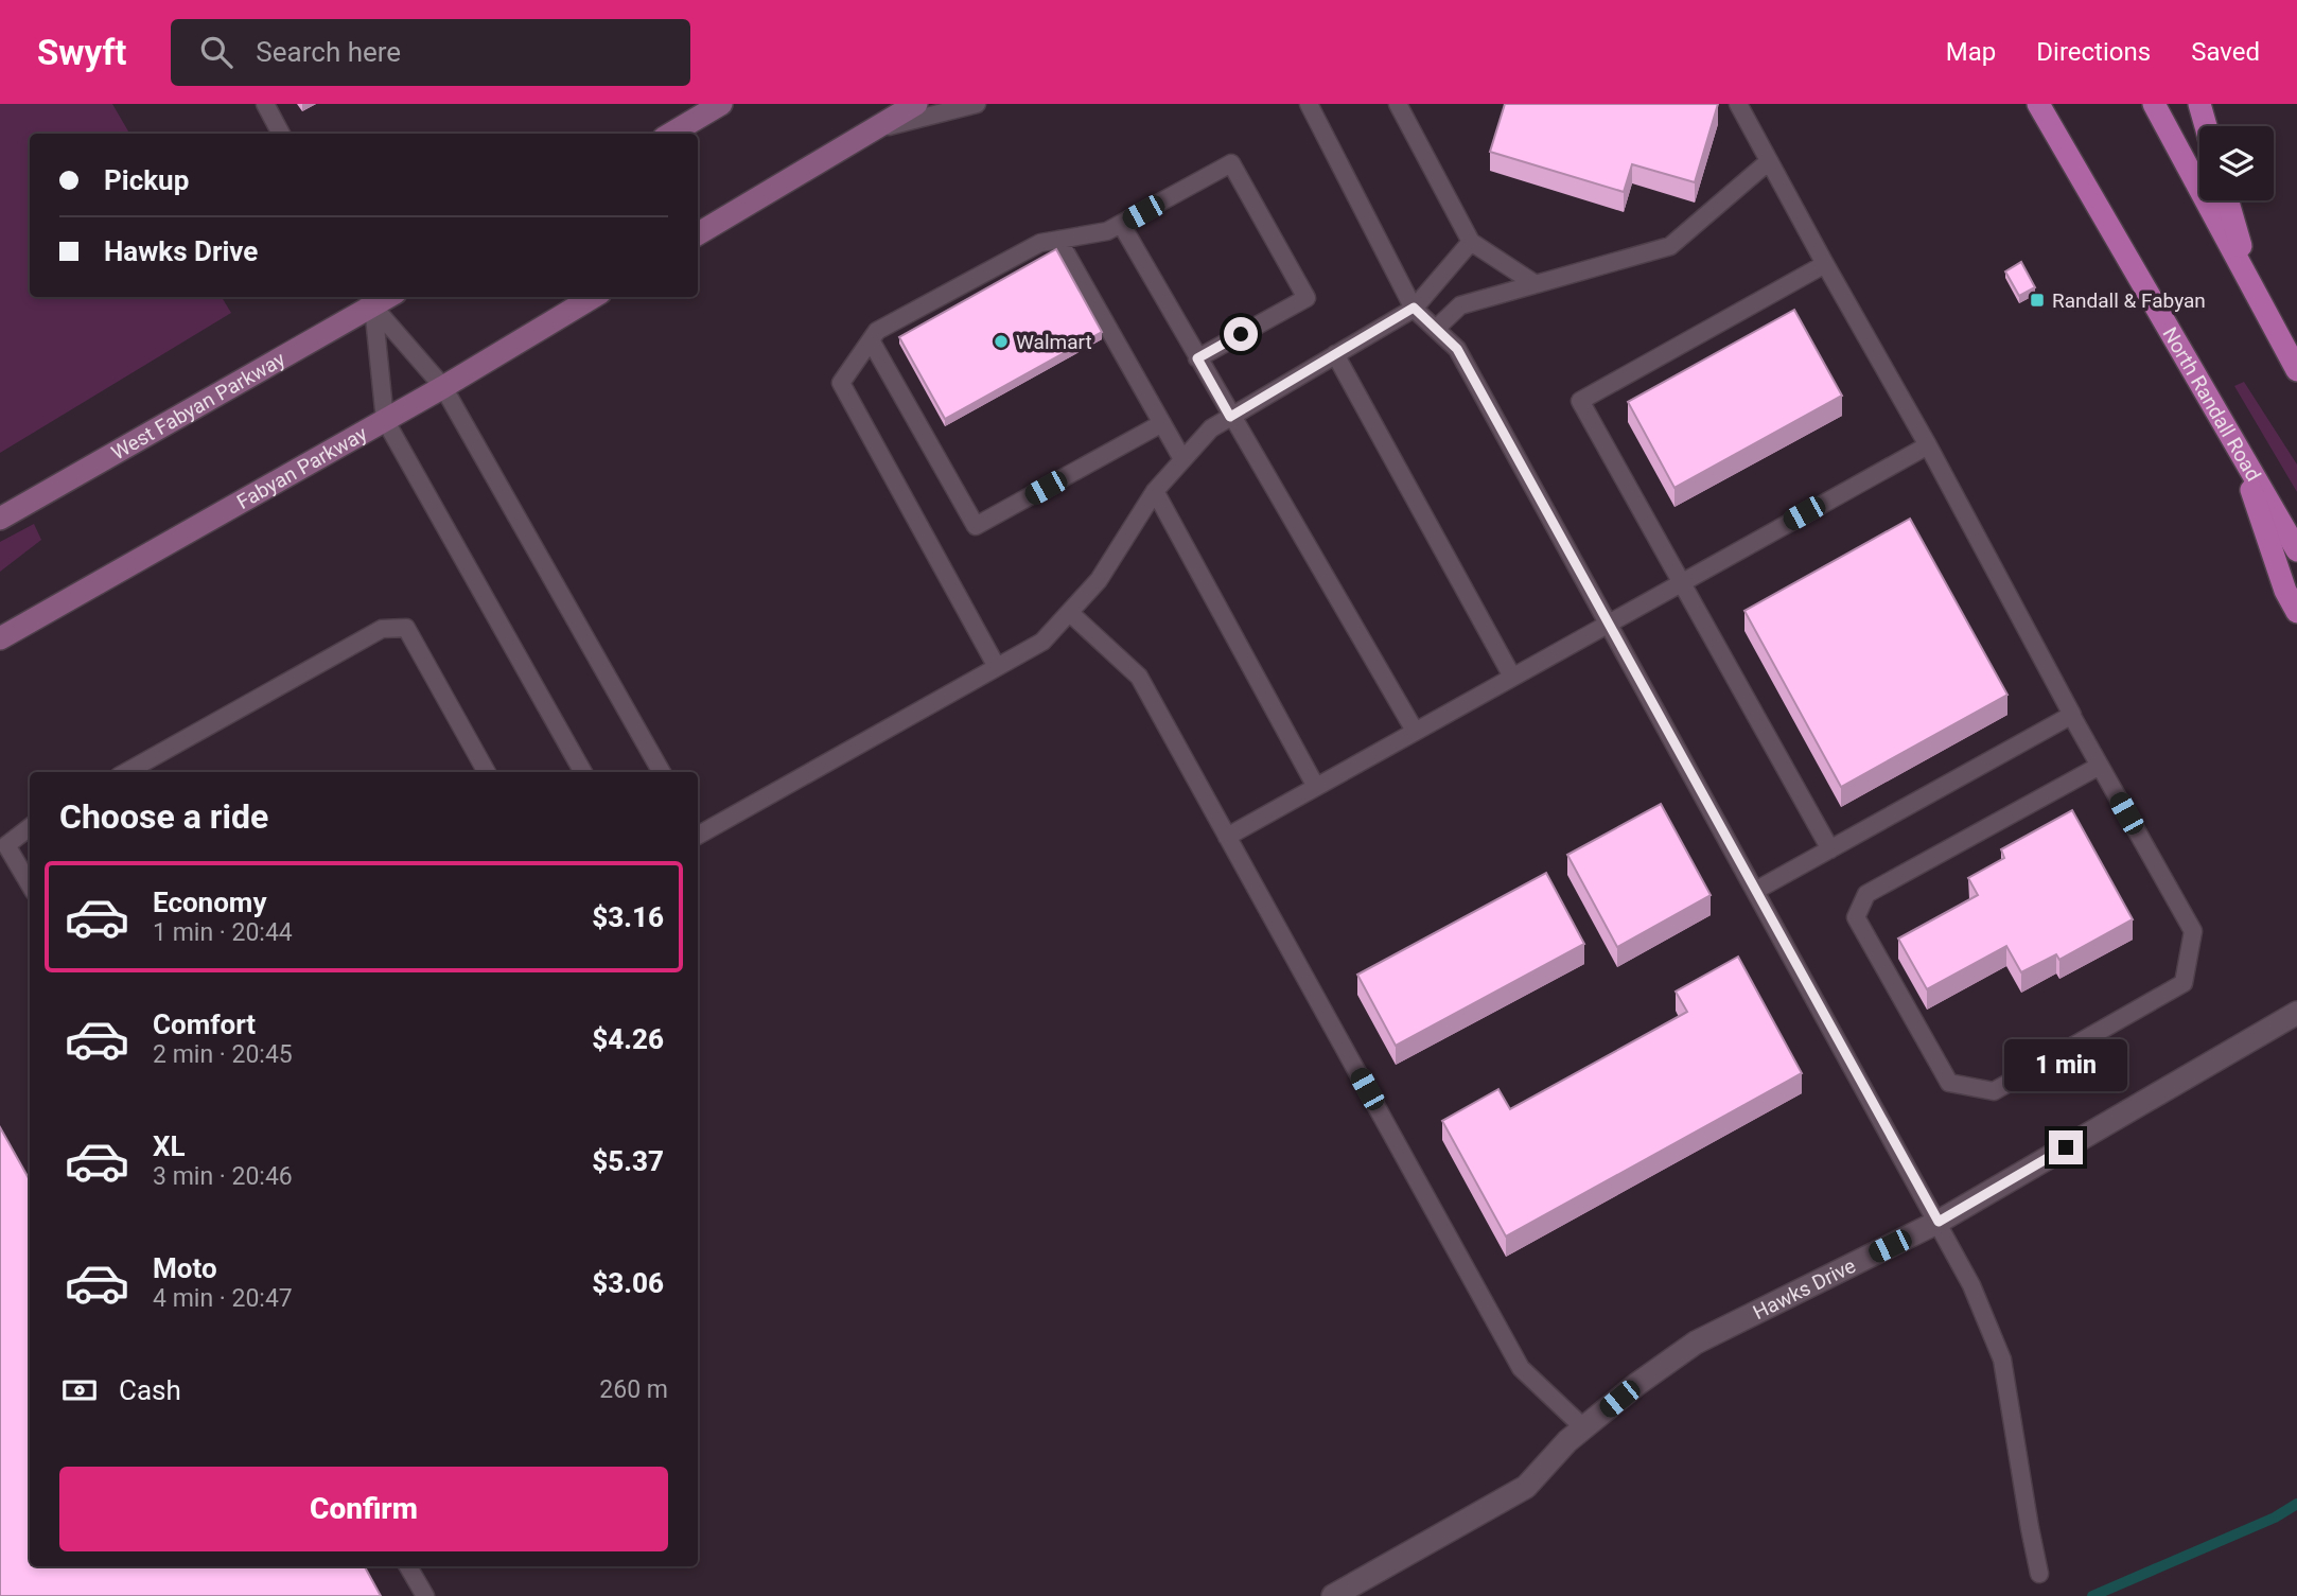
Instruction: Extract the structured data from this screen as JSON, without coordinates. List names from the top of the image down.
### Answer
{
  "streets": {
    "main road": ["North Randall Road", "West Fabyan Parkway", "Fabyan Parkway"],
    "street": ["Hawks Drive"]
  },
  "places": {
    "transit": ["Randall & Fabyan"],
    "other": ["Walmart"]
  },
  "page": {
    "header": "Swyft",
    "search": "Search here",
    "nav": ["Map", "Directions", "Saved"],
    "banner": ["Pickup", "Hawks Drive"],
    "heading": "Choose a ride",
    "list": [
      {
        "name": "Economy",
        "note": "1 min · 20:44",
        "value": "$3.16"
      },
      {
        "name": "Comfort",
        "note": "2 min · 20:45",
        "value": "$4.26"
      },
      {
        "name": "XL",
        "note": "3 min · 20:46",
        "value": "$5.37"
      },
      {
        "name": "Moto",
        "note": "4 min · 20:47",
        "value": "$3.06"
      }
    ],
    "bubble": "1 min",
    "pay": ["Cash", "260 m"],
    "buttons": "Confirm"
  }
}
